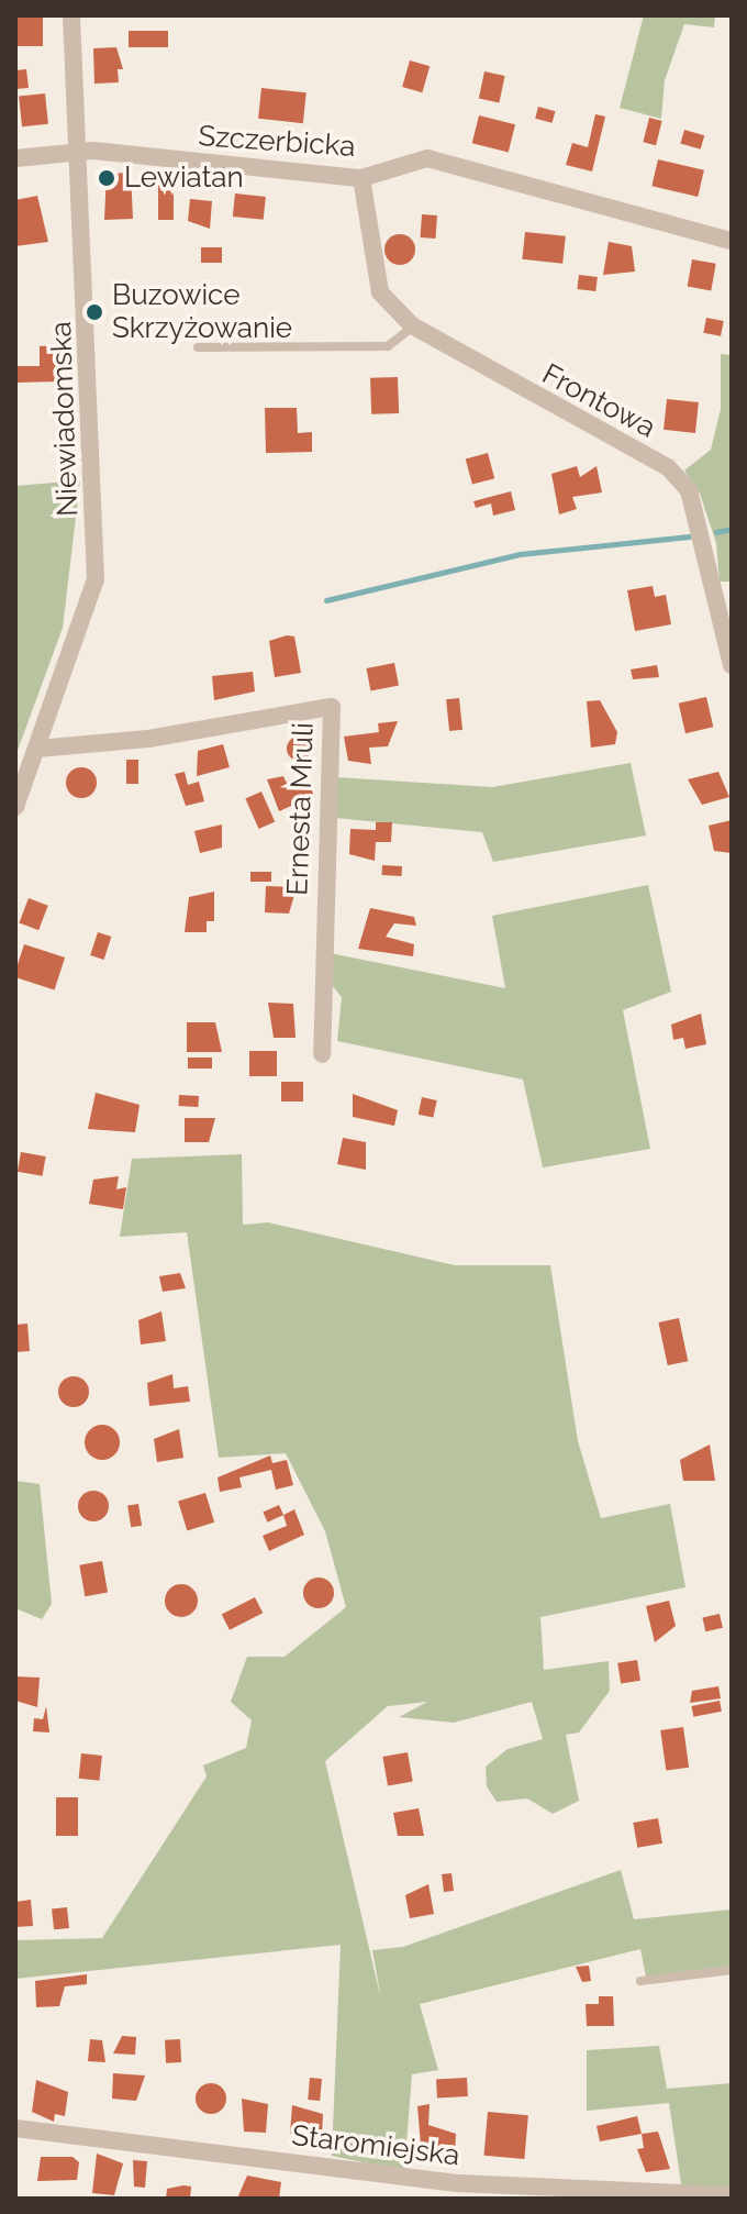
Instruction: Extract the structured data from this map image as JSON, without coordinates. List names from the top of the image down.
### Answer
{
  "streets": {
    "street": [
      "Szczerbicka",
      "Frontowa",
      "Niewiadomska",
      "Ernesta Mruli",
      "Staromiejska"
    ]
  },
  "crossings": [
    ["Szczerbicka", "Frontowa"],
    ["Szczerbicka", "Niewiadomska"],
    ["Niewiadomska", "Ernesta Mruli"]
  ],
  "places": ["Lewiatan", "Buzowice Skrzyżowanie"]
}
